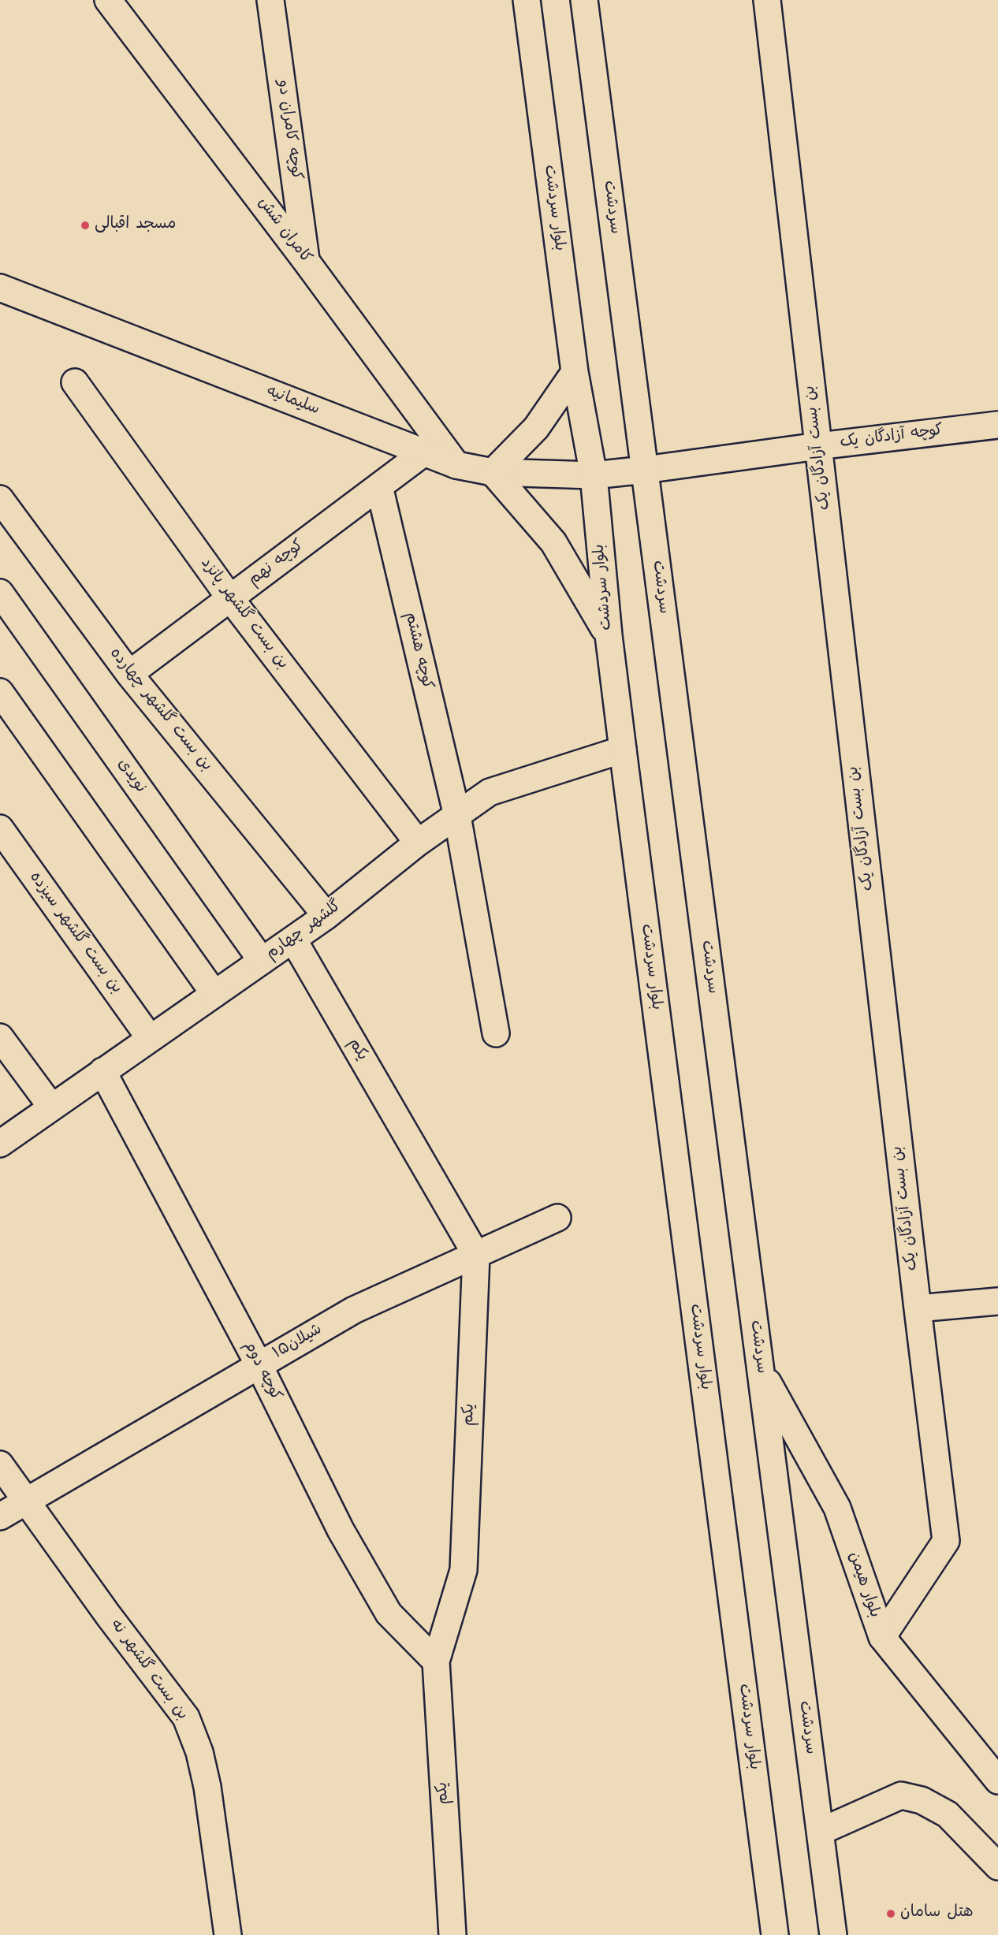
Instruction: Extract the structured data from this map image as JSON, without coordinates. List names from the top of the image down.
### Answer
{
  "streets": {
    "street": [
      "کوچه کامران دو",
      "سردشت",
      "بلوار سردشت",
      "کامران شش",
      "سلیمانیه",
      "کوچه آزادگان یک",
      "بن بست آزادگان یک",
      "کوچه نهم",
      "بن بست گلشهر پانزد",
      "کوچه هشتم",
      "بن بست گلشهر چهارده",
      "نویدی",
      "گلشهر چهارم",
      "بن بست گلشهر سیزده",
      "یکم",
      "شیلان۱۵",
      "کوچه دوم",
      "بلوار هیمن",
      "بن بست گلشهر نه"
    ]
  },
  "crossings": [
    ["کوچه کامران دو", "کامران شش"],
    ["سردشت", "کوچه آزادگان یک"],
    ["سردشت", "بلوار هیمن"],
    ["بلوار سردشت", "سلیمانیه"],
    ["بلوار سردشت", "کوچه آزادگان یک"],
    ["بلوار سردشت", "گلشهر چهارم"],
    ["کامران شش", "سلیمانیه"],
    ["سلیمانیه", "کوچه آزادگان یک"],
    ["سلیمانیه", "کوچه نهم"],
    ["کوچه آزادگان یک", "بن بست آزادگان یک"],
    ["بن بست آزادگان یک", "بلوار هیمن"],
    ["کوچه نهم", "بن بست گلشهر پانزد"],
    ["کوچه نهم", "کوچه هشتم"],
    ["کوچه نهم", "بن بست گلشهر چهارده"],
    ["بن بست گلشهر پانزد", "گلشهر چهارم"],
    ["کوچه هشتم", "گلشهر چهارم"],
    ["بن بست گلشهر چهارده", "گلشهر چهارم"],
    ["نویدی", "گلشهر چهارم"],
    ["گلشهر چهارم", "بن بست گلشهر سیزده"],
    ["گلشهر چهارم", "یکم"],
    ["گلشهر چهارم", "کوچه دوم"],
    ["یکم", "شیلان۱۵"],
    ["یکم", "کوچه دوم"],
    ["شیلان۱۵", "کوچه دوم"],
    ["شیلان۱۵", "بن بست گلشهر نه"]
  ],
  "places": ["مسجد اقبالی", "هتل سامان"]
}
